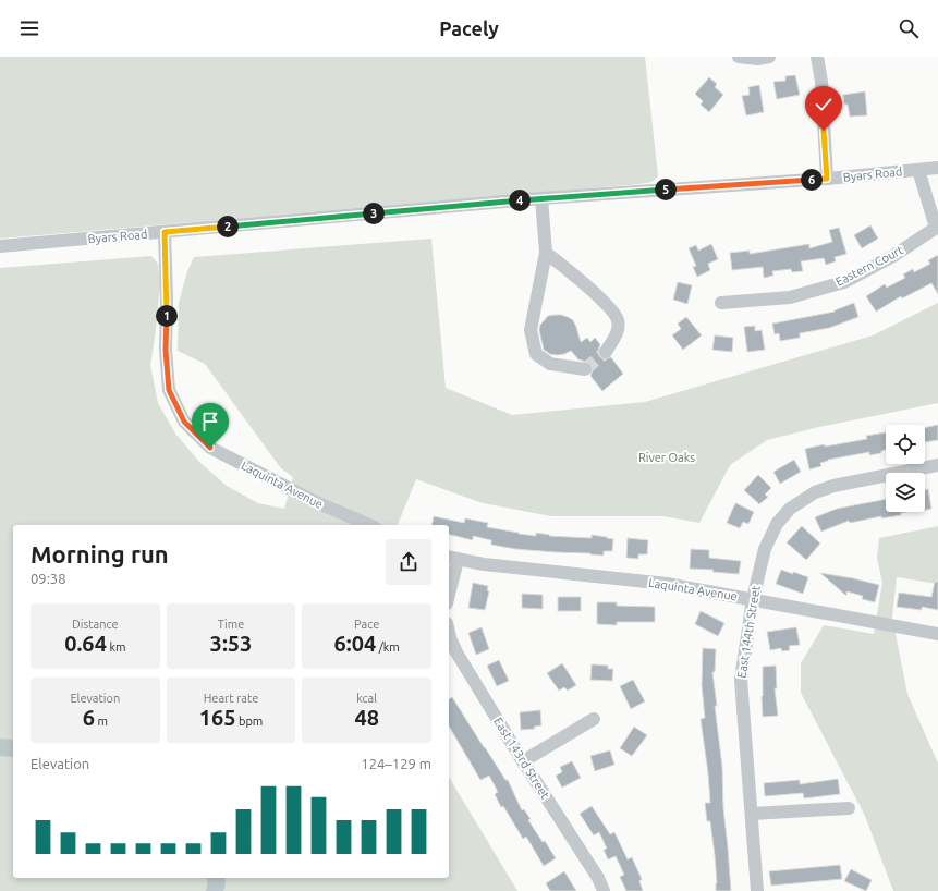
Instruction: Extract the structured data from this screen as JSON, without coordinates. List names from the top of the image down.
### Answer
{
  "streets": {
    "street": [
      "Byars Road",
      "Eastern Court",
      "Laquinta Avenue",
      "East 144th Street",
      "East 143rd Street"
    ]
  },
  "crossings": [
    ["Byars Road", "Eastern Court"],
    ["Byars Road", "Laquinta Avenue"],
    ["Laquinta Avenue", "East 144th Street"]
  ],
  "parks": ["River Oaks"],
  "page": {
    "header": "Pacely",
    "pins": [
      "6",
      "5",
      "4",
      "3",
      "2",
      "1"
    ],
    "heading": ["Morning run", "09:38"],
    "stats": [
      ["Distance", "0.64 km"],
      ["Time", "3:53"],
      ["Pace", "6:04 /km"],
      ["Elevation", "6 m"],
      ["Heart rate", "165 bpm"],
      ["kcal", "48"]
    ],
    "chart": ["Elevation", "124–129 m"]
  }
}
